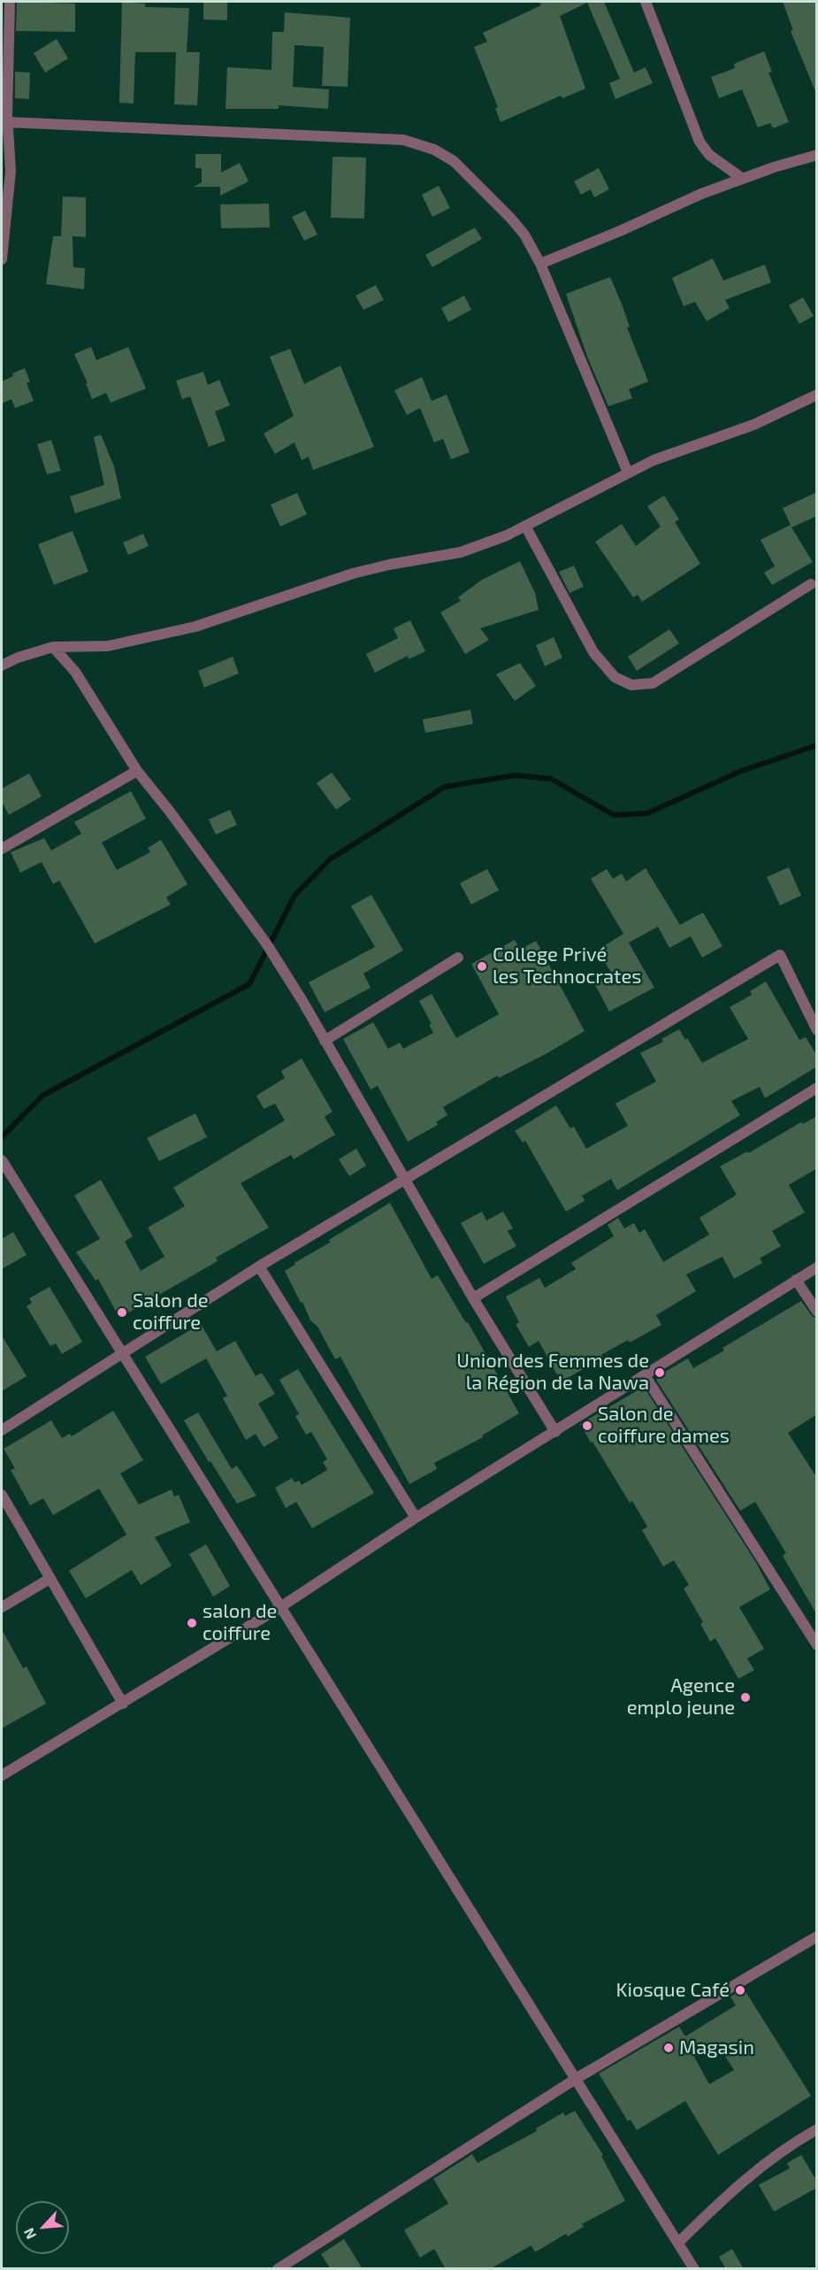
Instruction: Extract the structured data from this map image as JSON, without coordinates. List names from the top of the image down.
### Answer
{
  "places": [
    "College Privé les Technocrates",
    "Salon de coiffure",
    "Union des Femmes de la Région de la Nawa",
    "Salon de coiffure dames",
    "salon de coiffure",
    "Agence emplo jeune",
    "Kiosque Café",
    "Magasin"
  ],
  "north": "bottom left"
}
